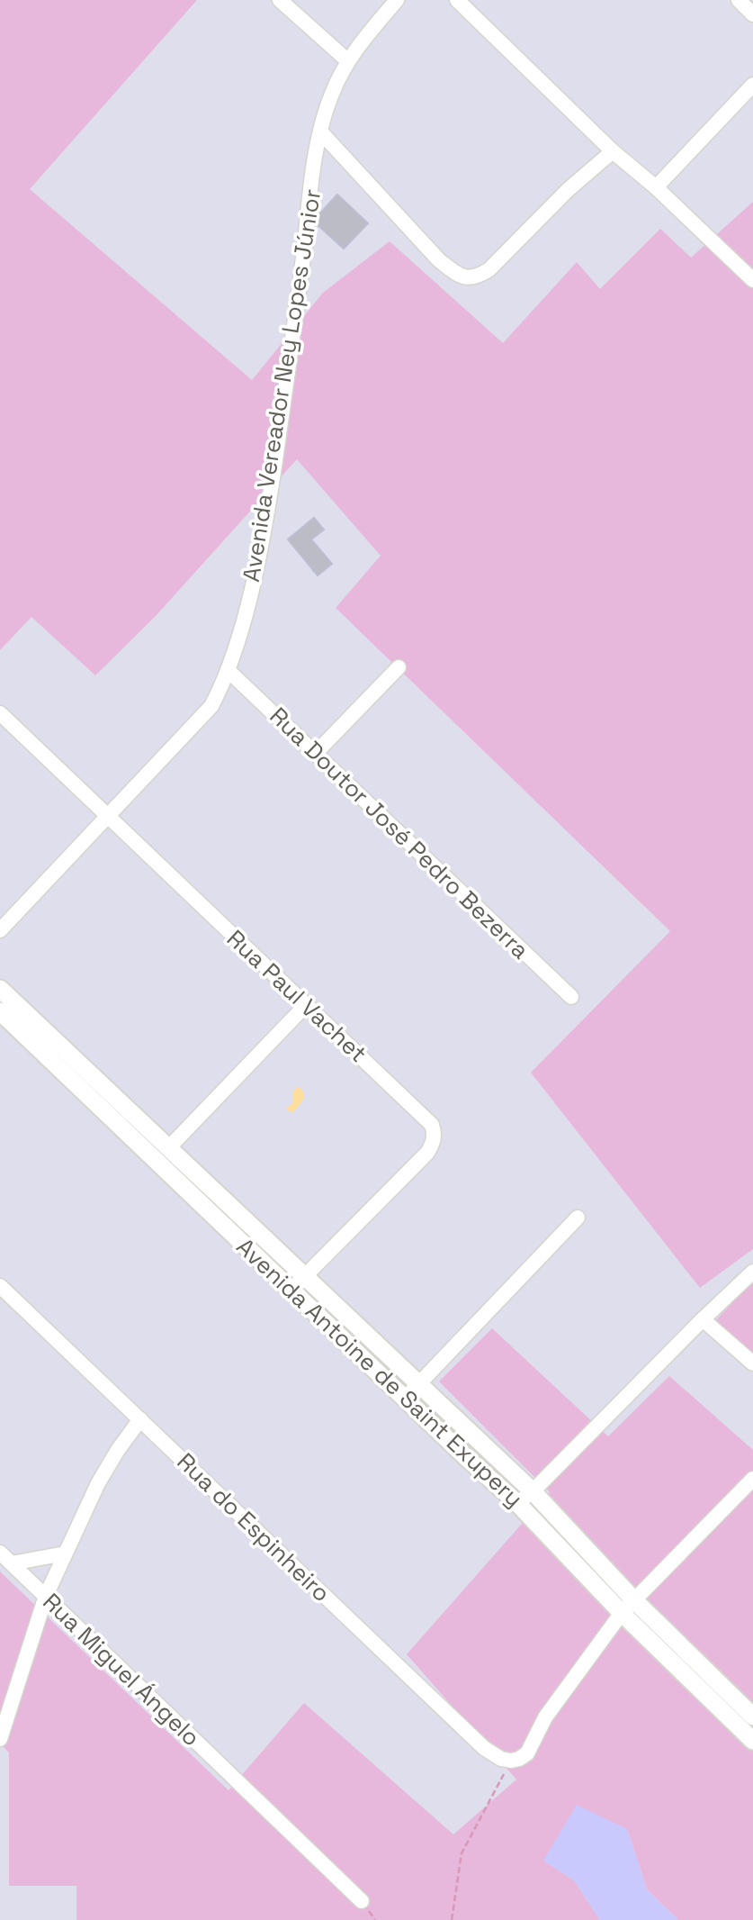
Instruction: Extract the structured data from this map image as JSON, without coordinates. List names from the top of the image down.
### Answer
{
  "streets": {
    "street": [
      "Avenida Vereador Ney Lopes Júnior",
      "Rua Doutor José Pedro Bezerra",
      "Rua Paul Vachet",
      "Avenida Antoine de Saint Exupery",
      "Rua do Espinheiro",
      "Rua Miguel Ángelo"
    ]
  },
  "crossings": [
    ["Avenida Vereador Ney Lopes Júnior", "Rua Doutor José Pedro Bezerra"],
    ["Avenida Vereador Ney Lopes Júnior", "Rua Paul Vachet"],
    ["Rua Paul Vachet", "Avenida Antoine de Saint Exupery"]
  ]
}
